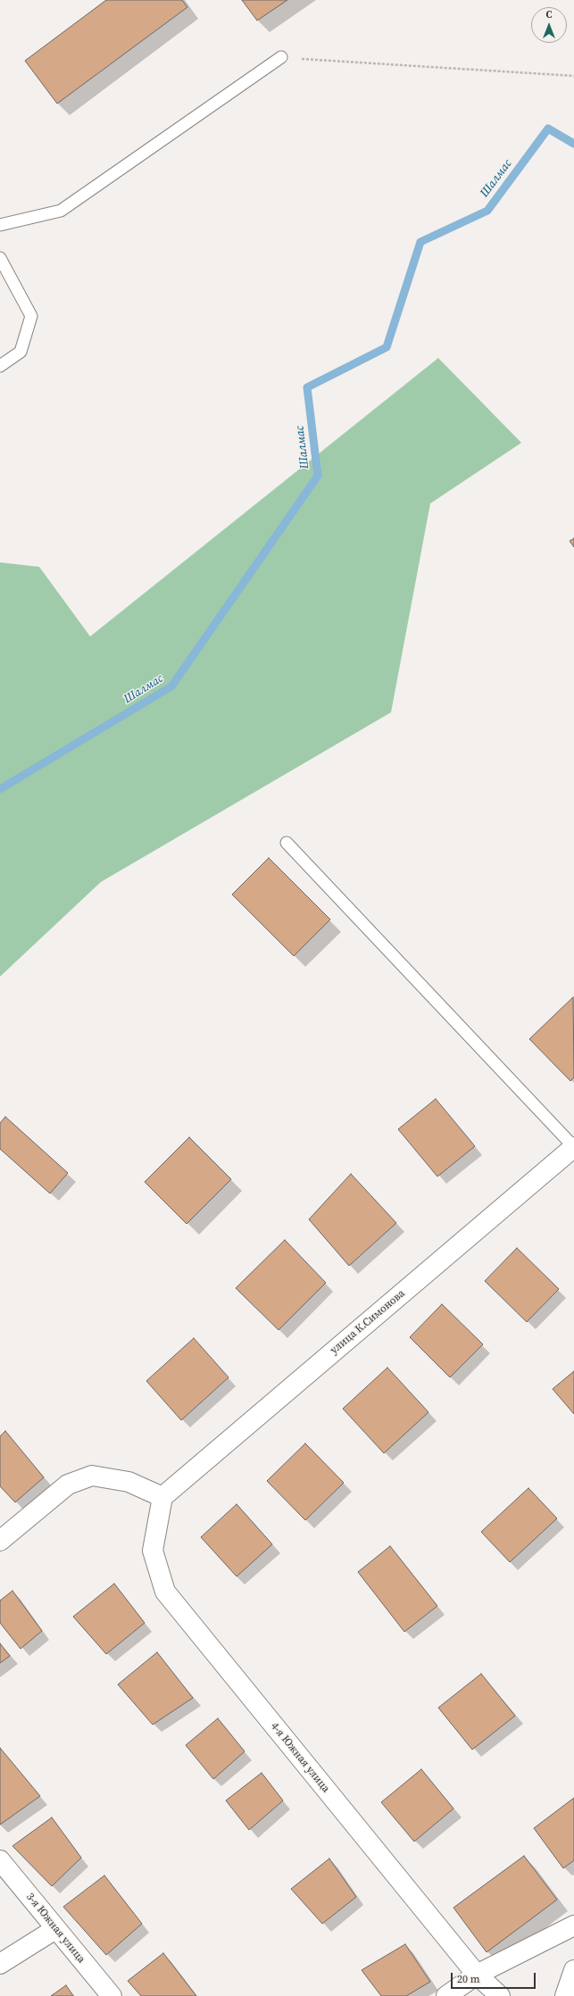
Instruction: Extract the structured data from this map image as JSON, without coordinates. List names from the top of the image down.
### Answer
{
  "streets": {
    "street": ["улица К.Симонова", "4-я Южная улица", "3-я Южная улица"]
  },
  "crossings": [
    ["улица К.Симонова", "4-я Южная улица"]
  ],
  "water": ["Шалмас"],
  "scale_bar": "20 m",
  "north": "top"
}
